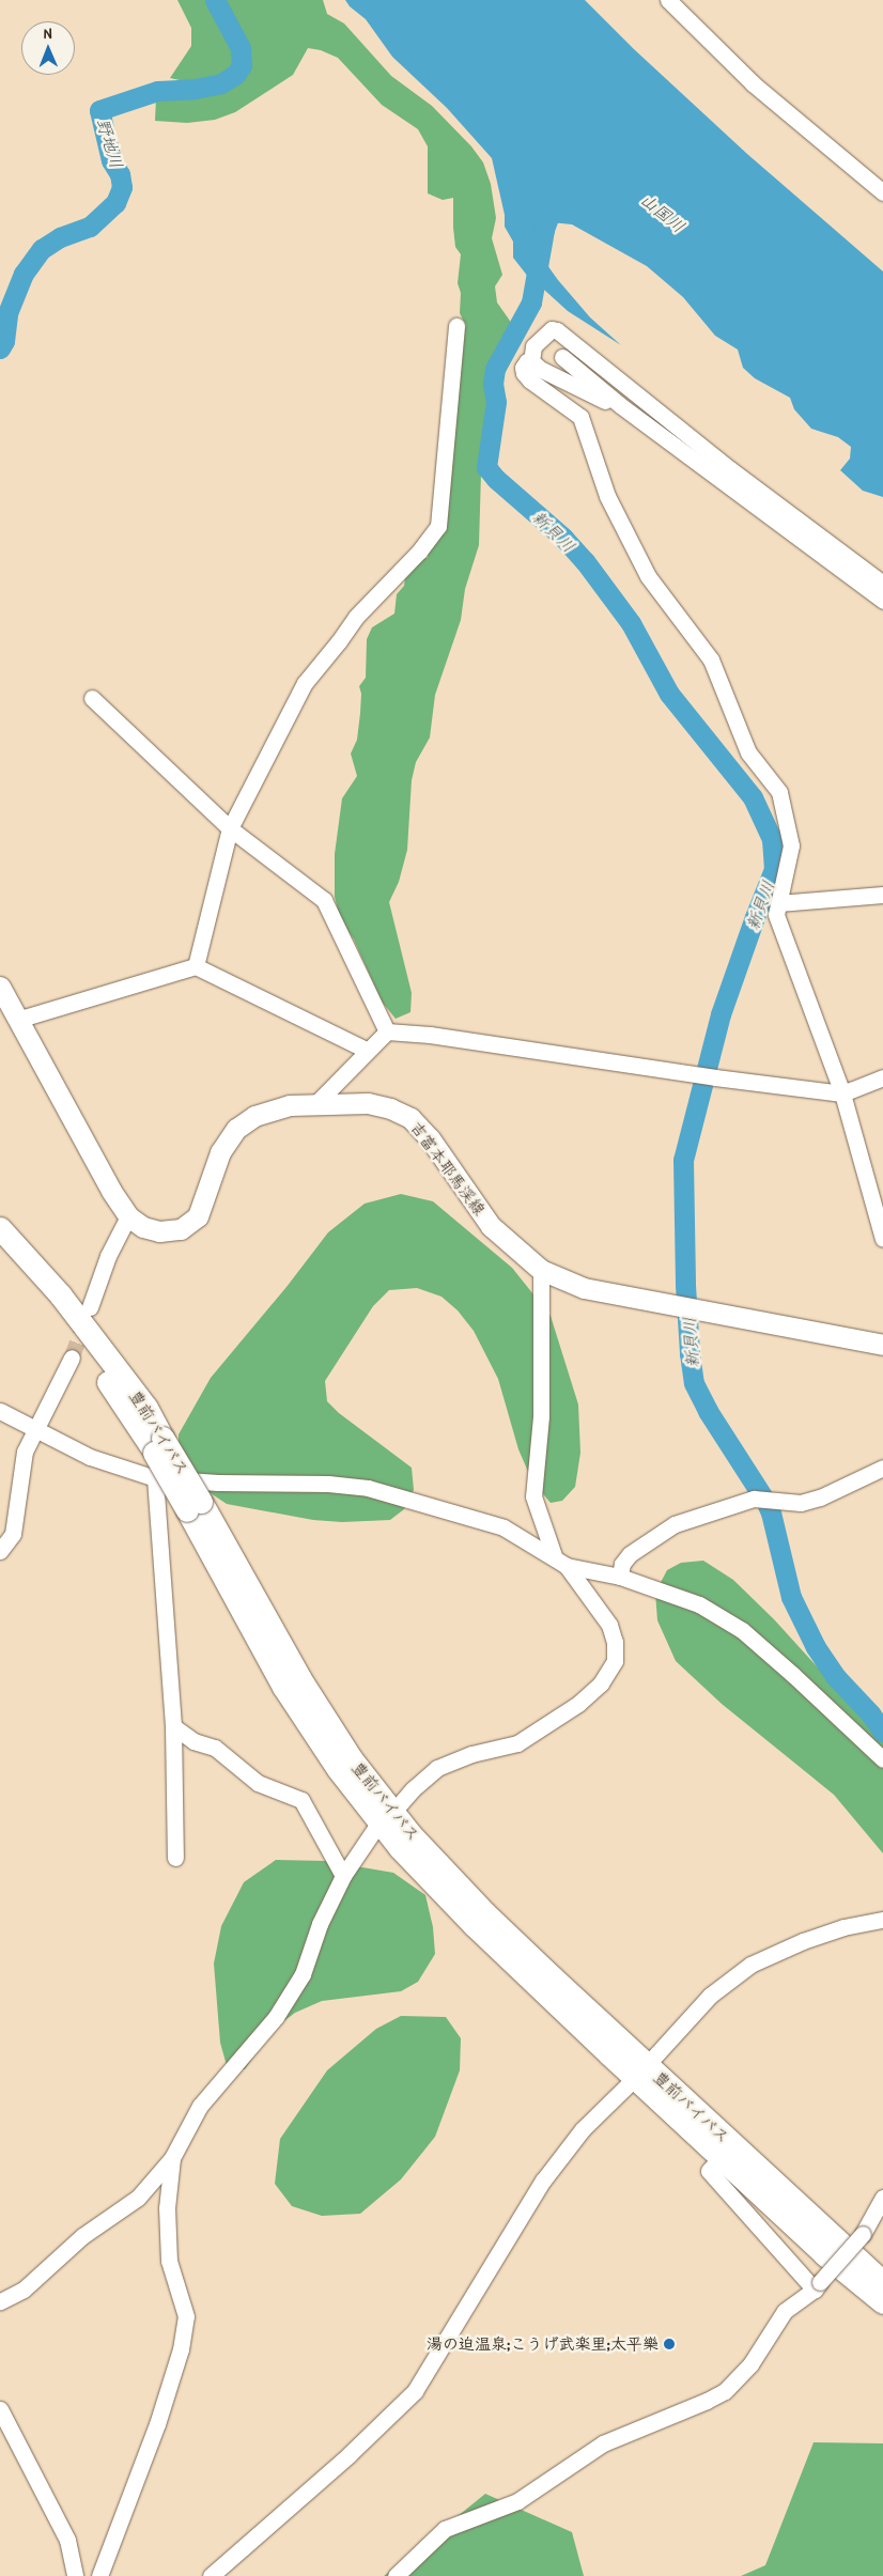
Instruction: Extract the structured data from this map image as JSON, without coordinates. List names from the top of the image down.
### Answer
{
  "streets": {
    "highway": ["豊前バイパス"],
    "main road": ["吉富本耶馬渓線"]
  },
  "water": ["野地川", "山国川", "新貝川"],
  "places": ["湯の迫温泉;こうげ武楽里;太平樂"],
  "north": "top"
}
